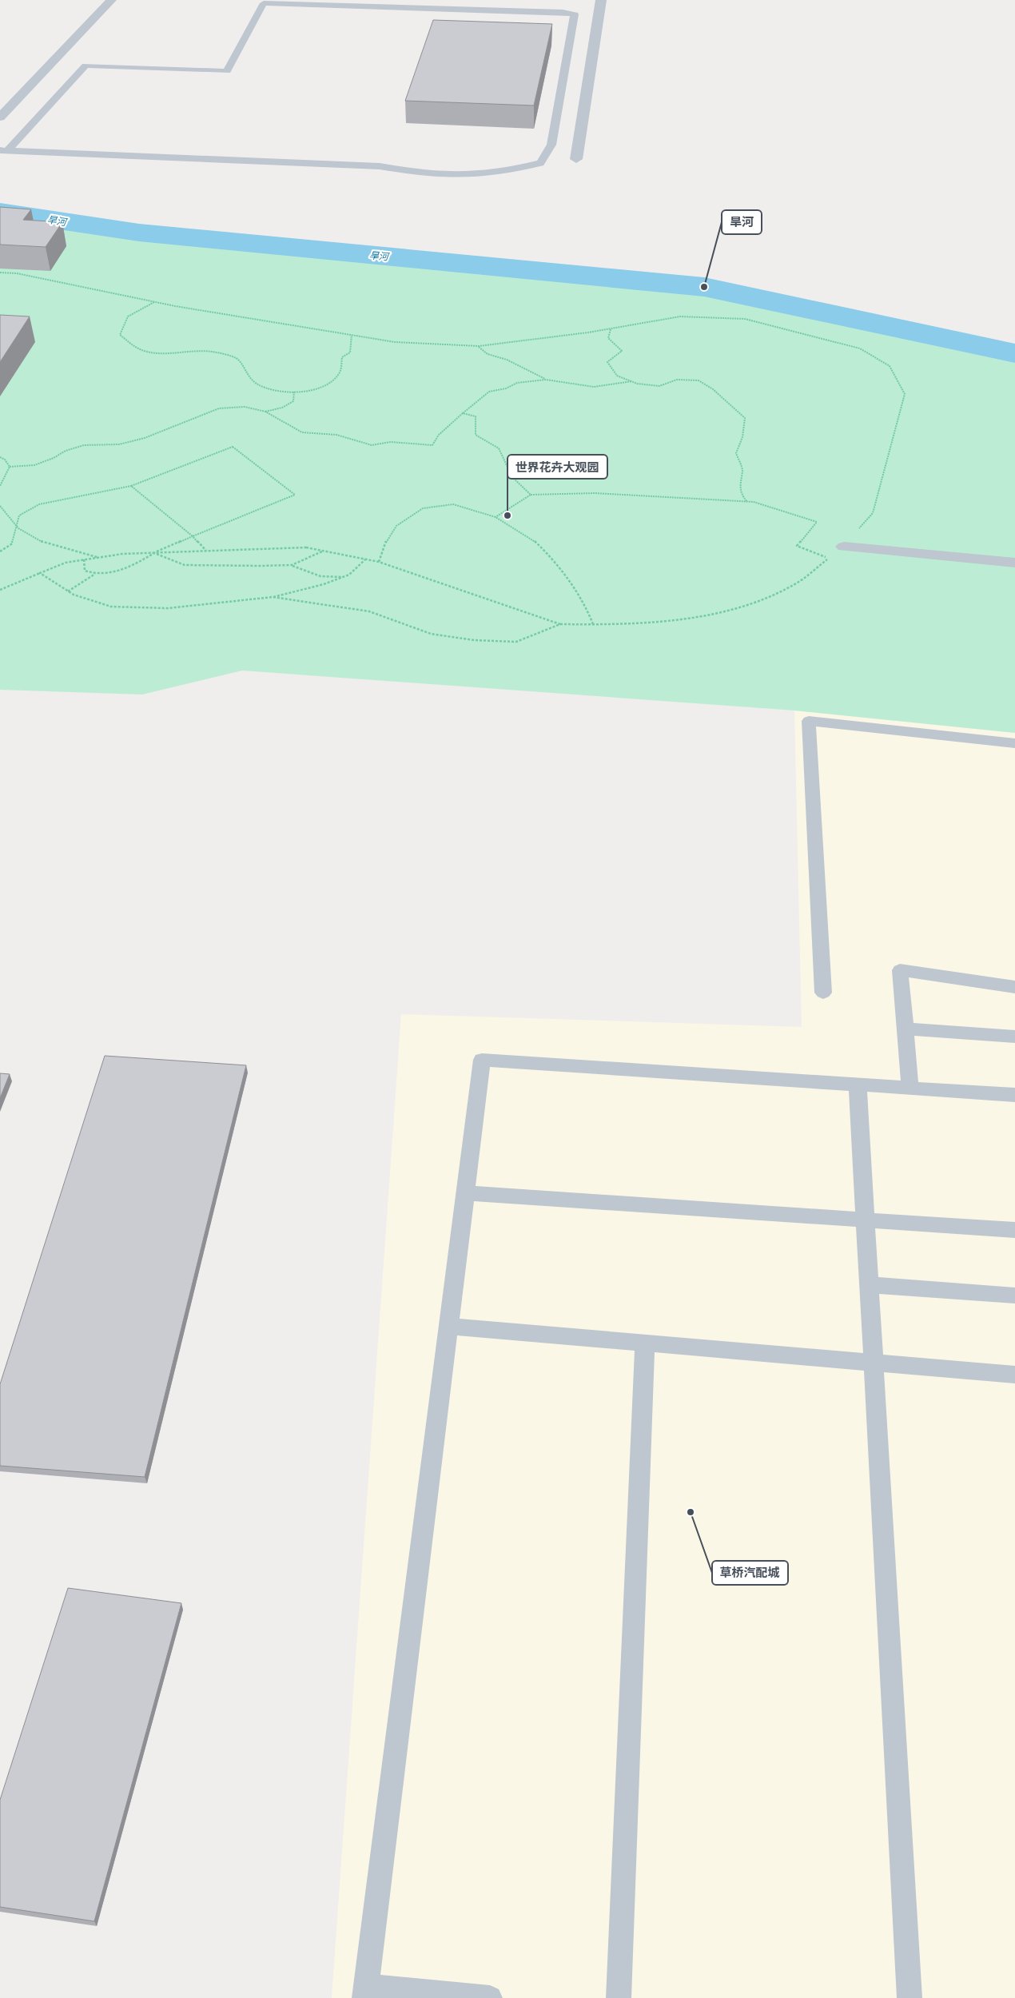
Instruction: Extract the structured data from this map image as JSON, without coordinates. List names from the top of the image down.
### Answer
{
  "water": ["旱河"],
  "places": ["旱河", "世界花卉大观园", "草桥汽配城"]
}
